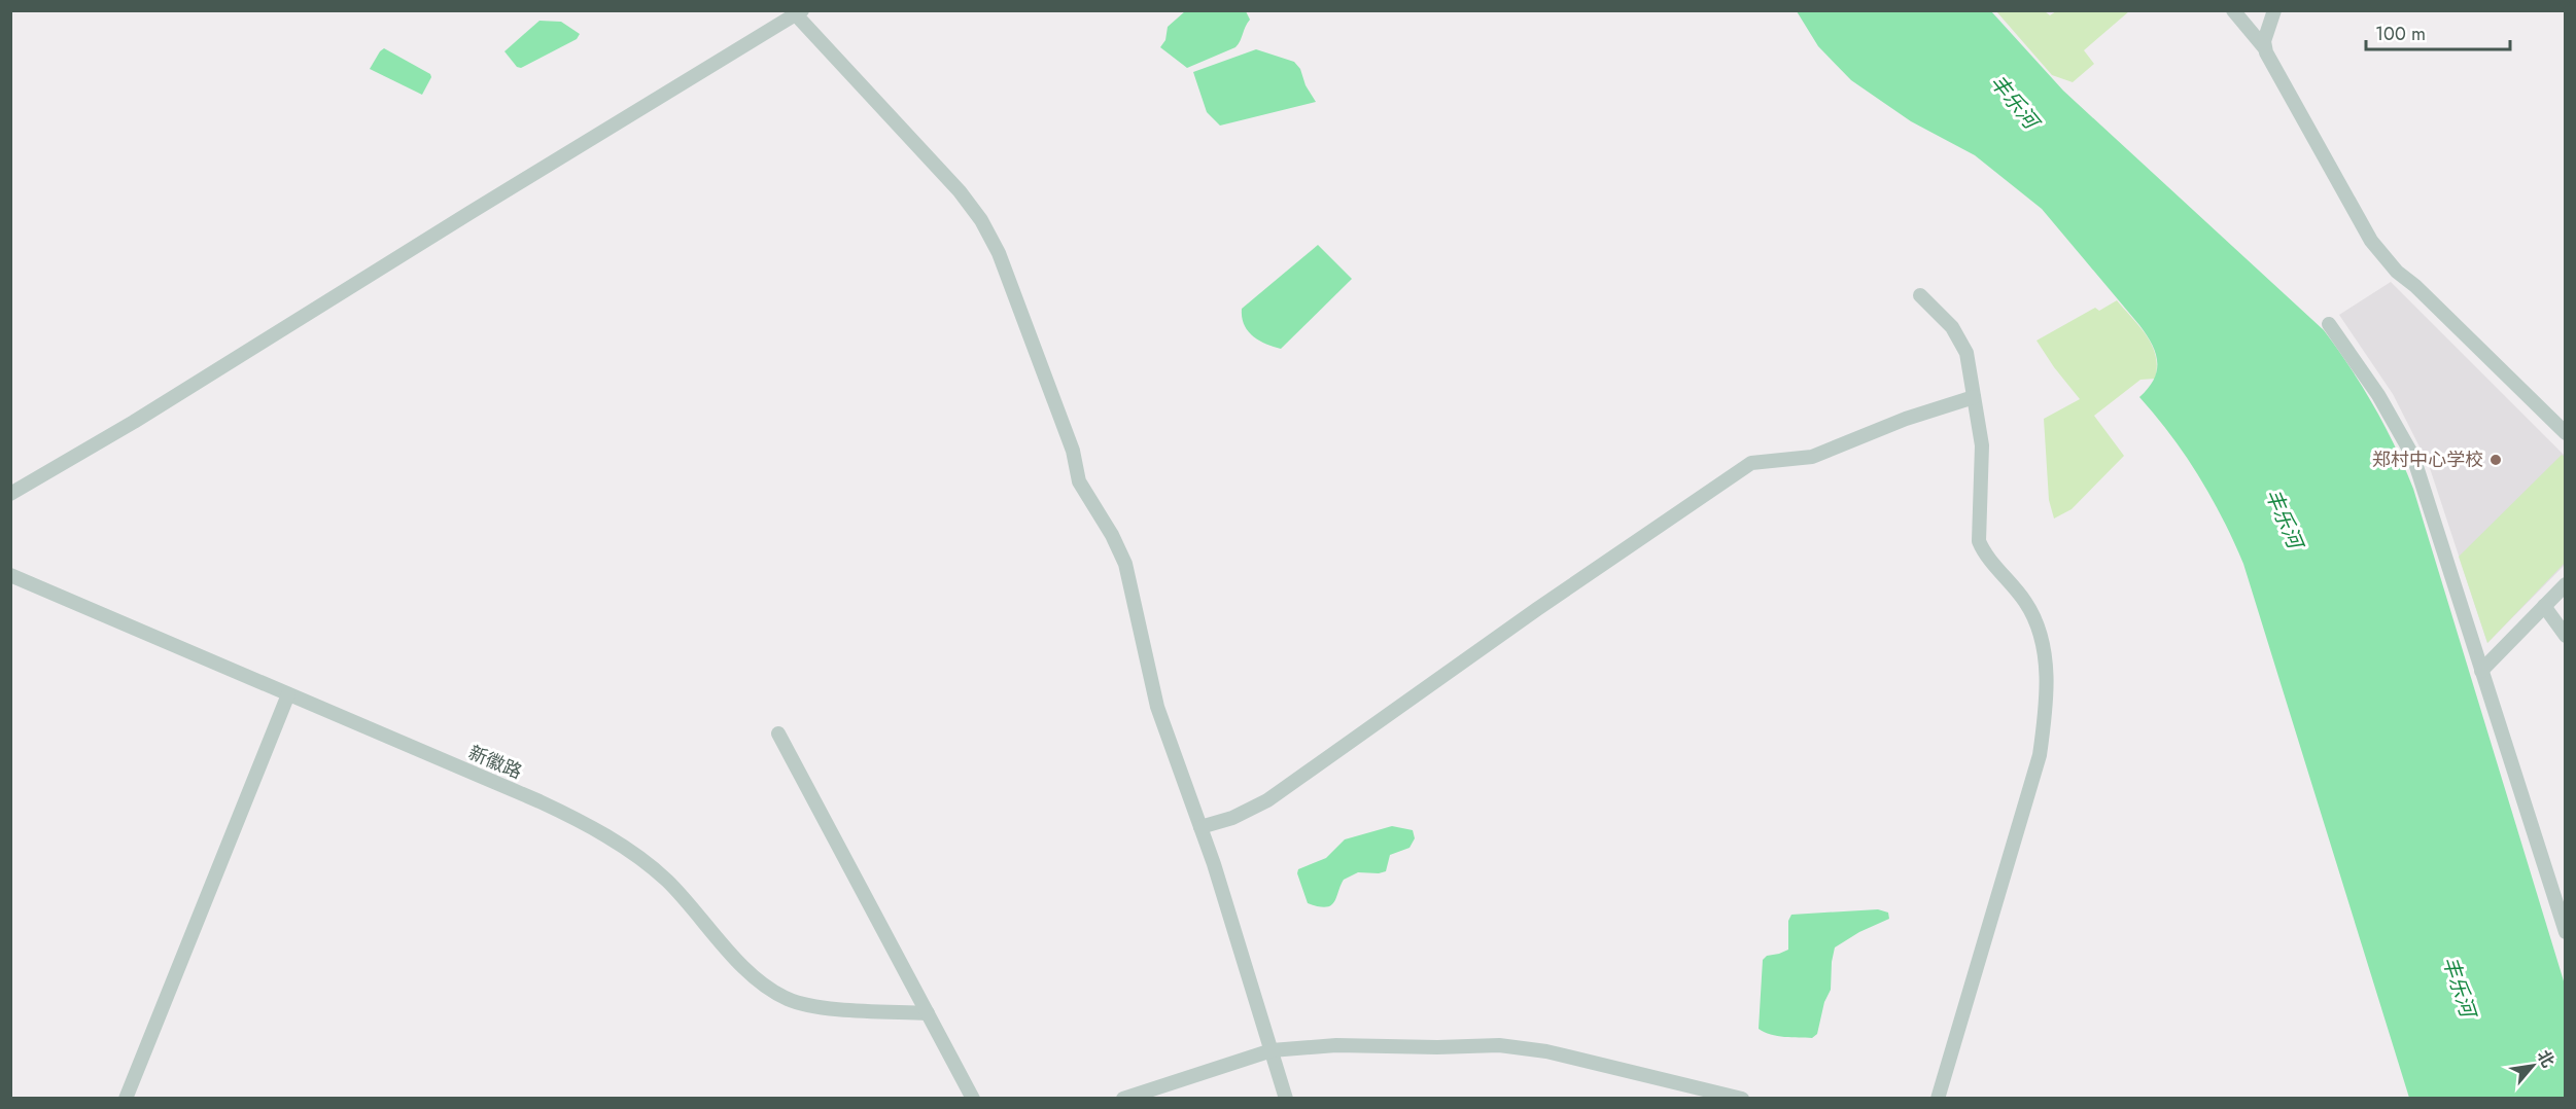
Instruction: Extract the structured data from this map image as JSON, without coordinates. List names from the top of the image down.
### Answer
{
  "streets": {
    "street": ["新徽路"]
  },
  "water": ["丰乐河"],
  "places": ["郑村中心学校"],
  "scale_bar": "100 m",
  "north": "top right"
}
